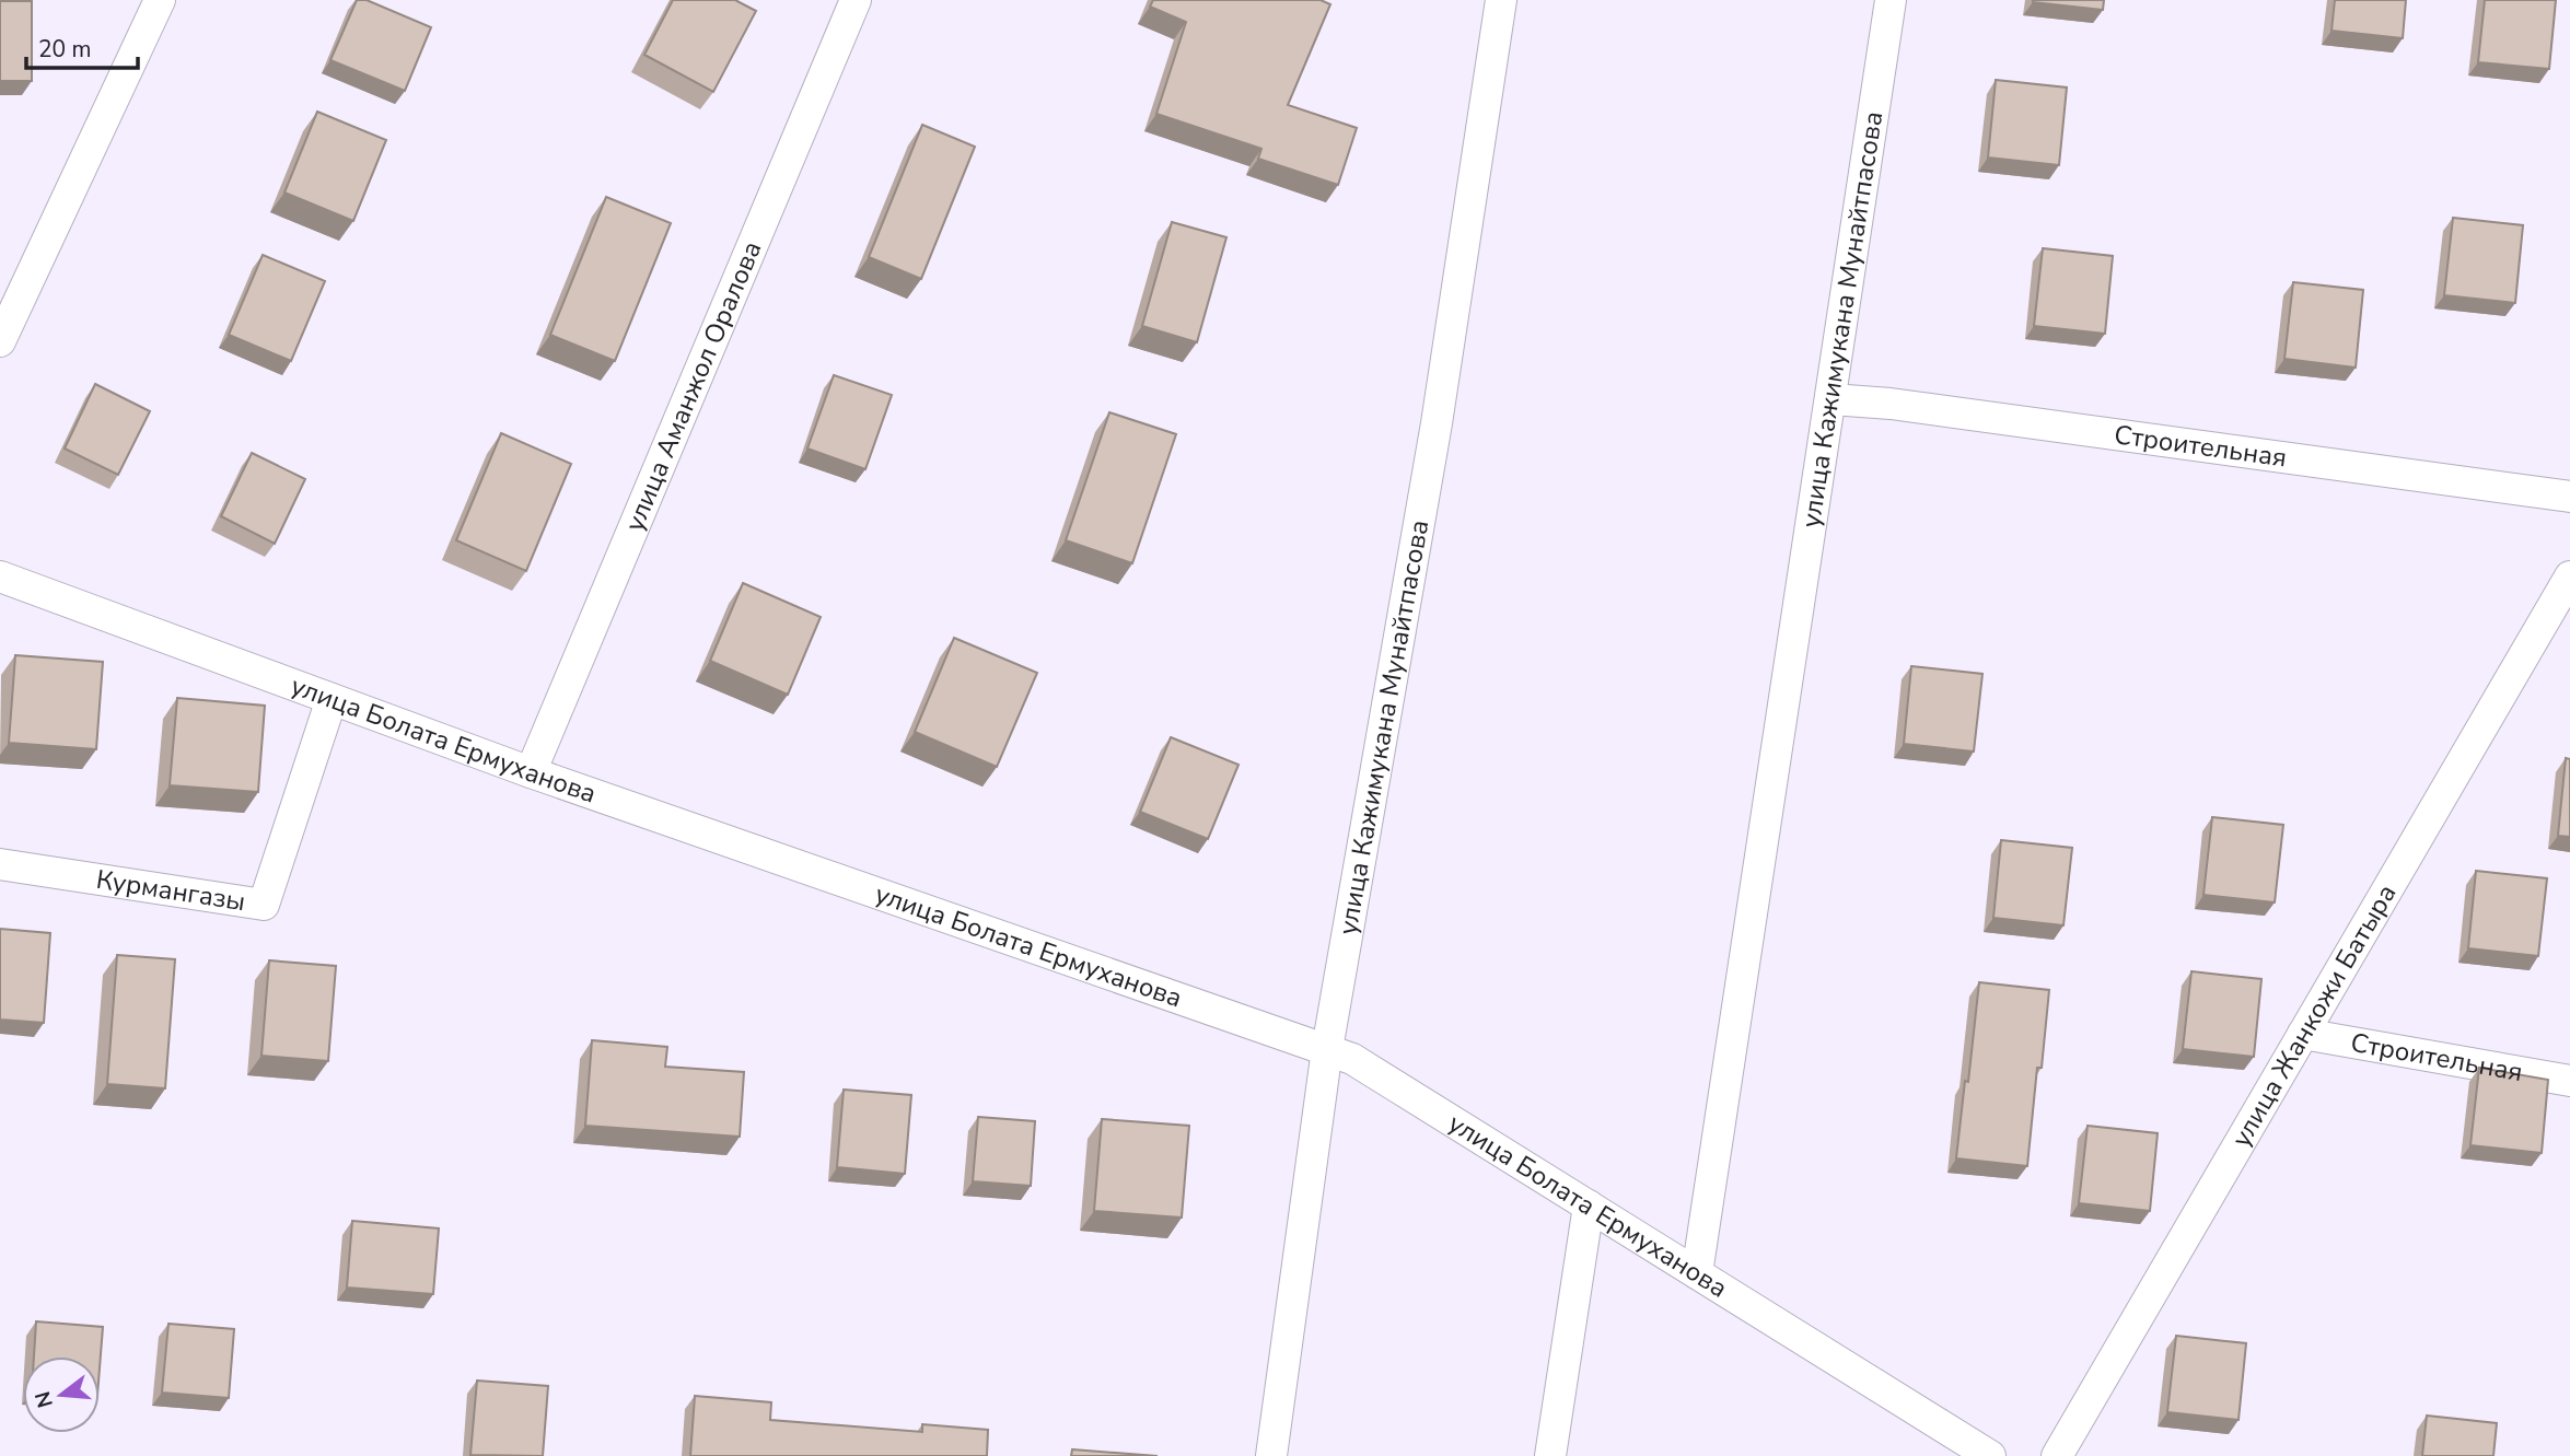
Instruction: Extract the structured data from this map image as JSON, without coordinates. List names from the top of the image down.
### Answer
{
  "streets": {
    "street": [
      "улица Кажимукана Мунайтпасова",
      "улица Аманжол Оралова",
      "Строительная",
      "улица Болата Ермуханова",
      "Курмангазы",
      "улица Жанкожи Батыра"
    ]
  },
  "crossings": [
    ["улица Кажимукана Мунайтпасова", "Строительная"],
    ["улица Кажимукана Мунайтпасова", "улица Болата Ермуханова"],
    ["улица Аманжол Оралова", "улица Болата Ермуханова"],
    ["Строительная", "улица Жанкожи Батыра"],
    ["улица Болата Ермуханова", "Курмангазы"]
  ],
  "scale_bar": "20 m",
  "north": "left"
}
